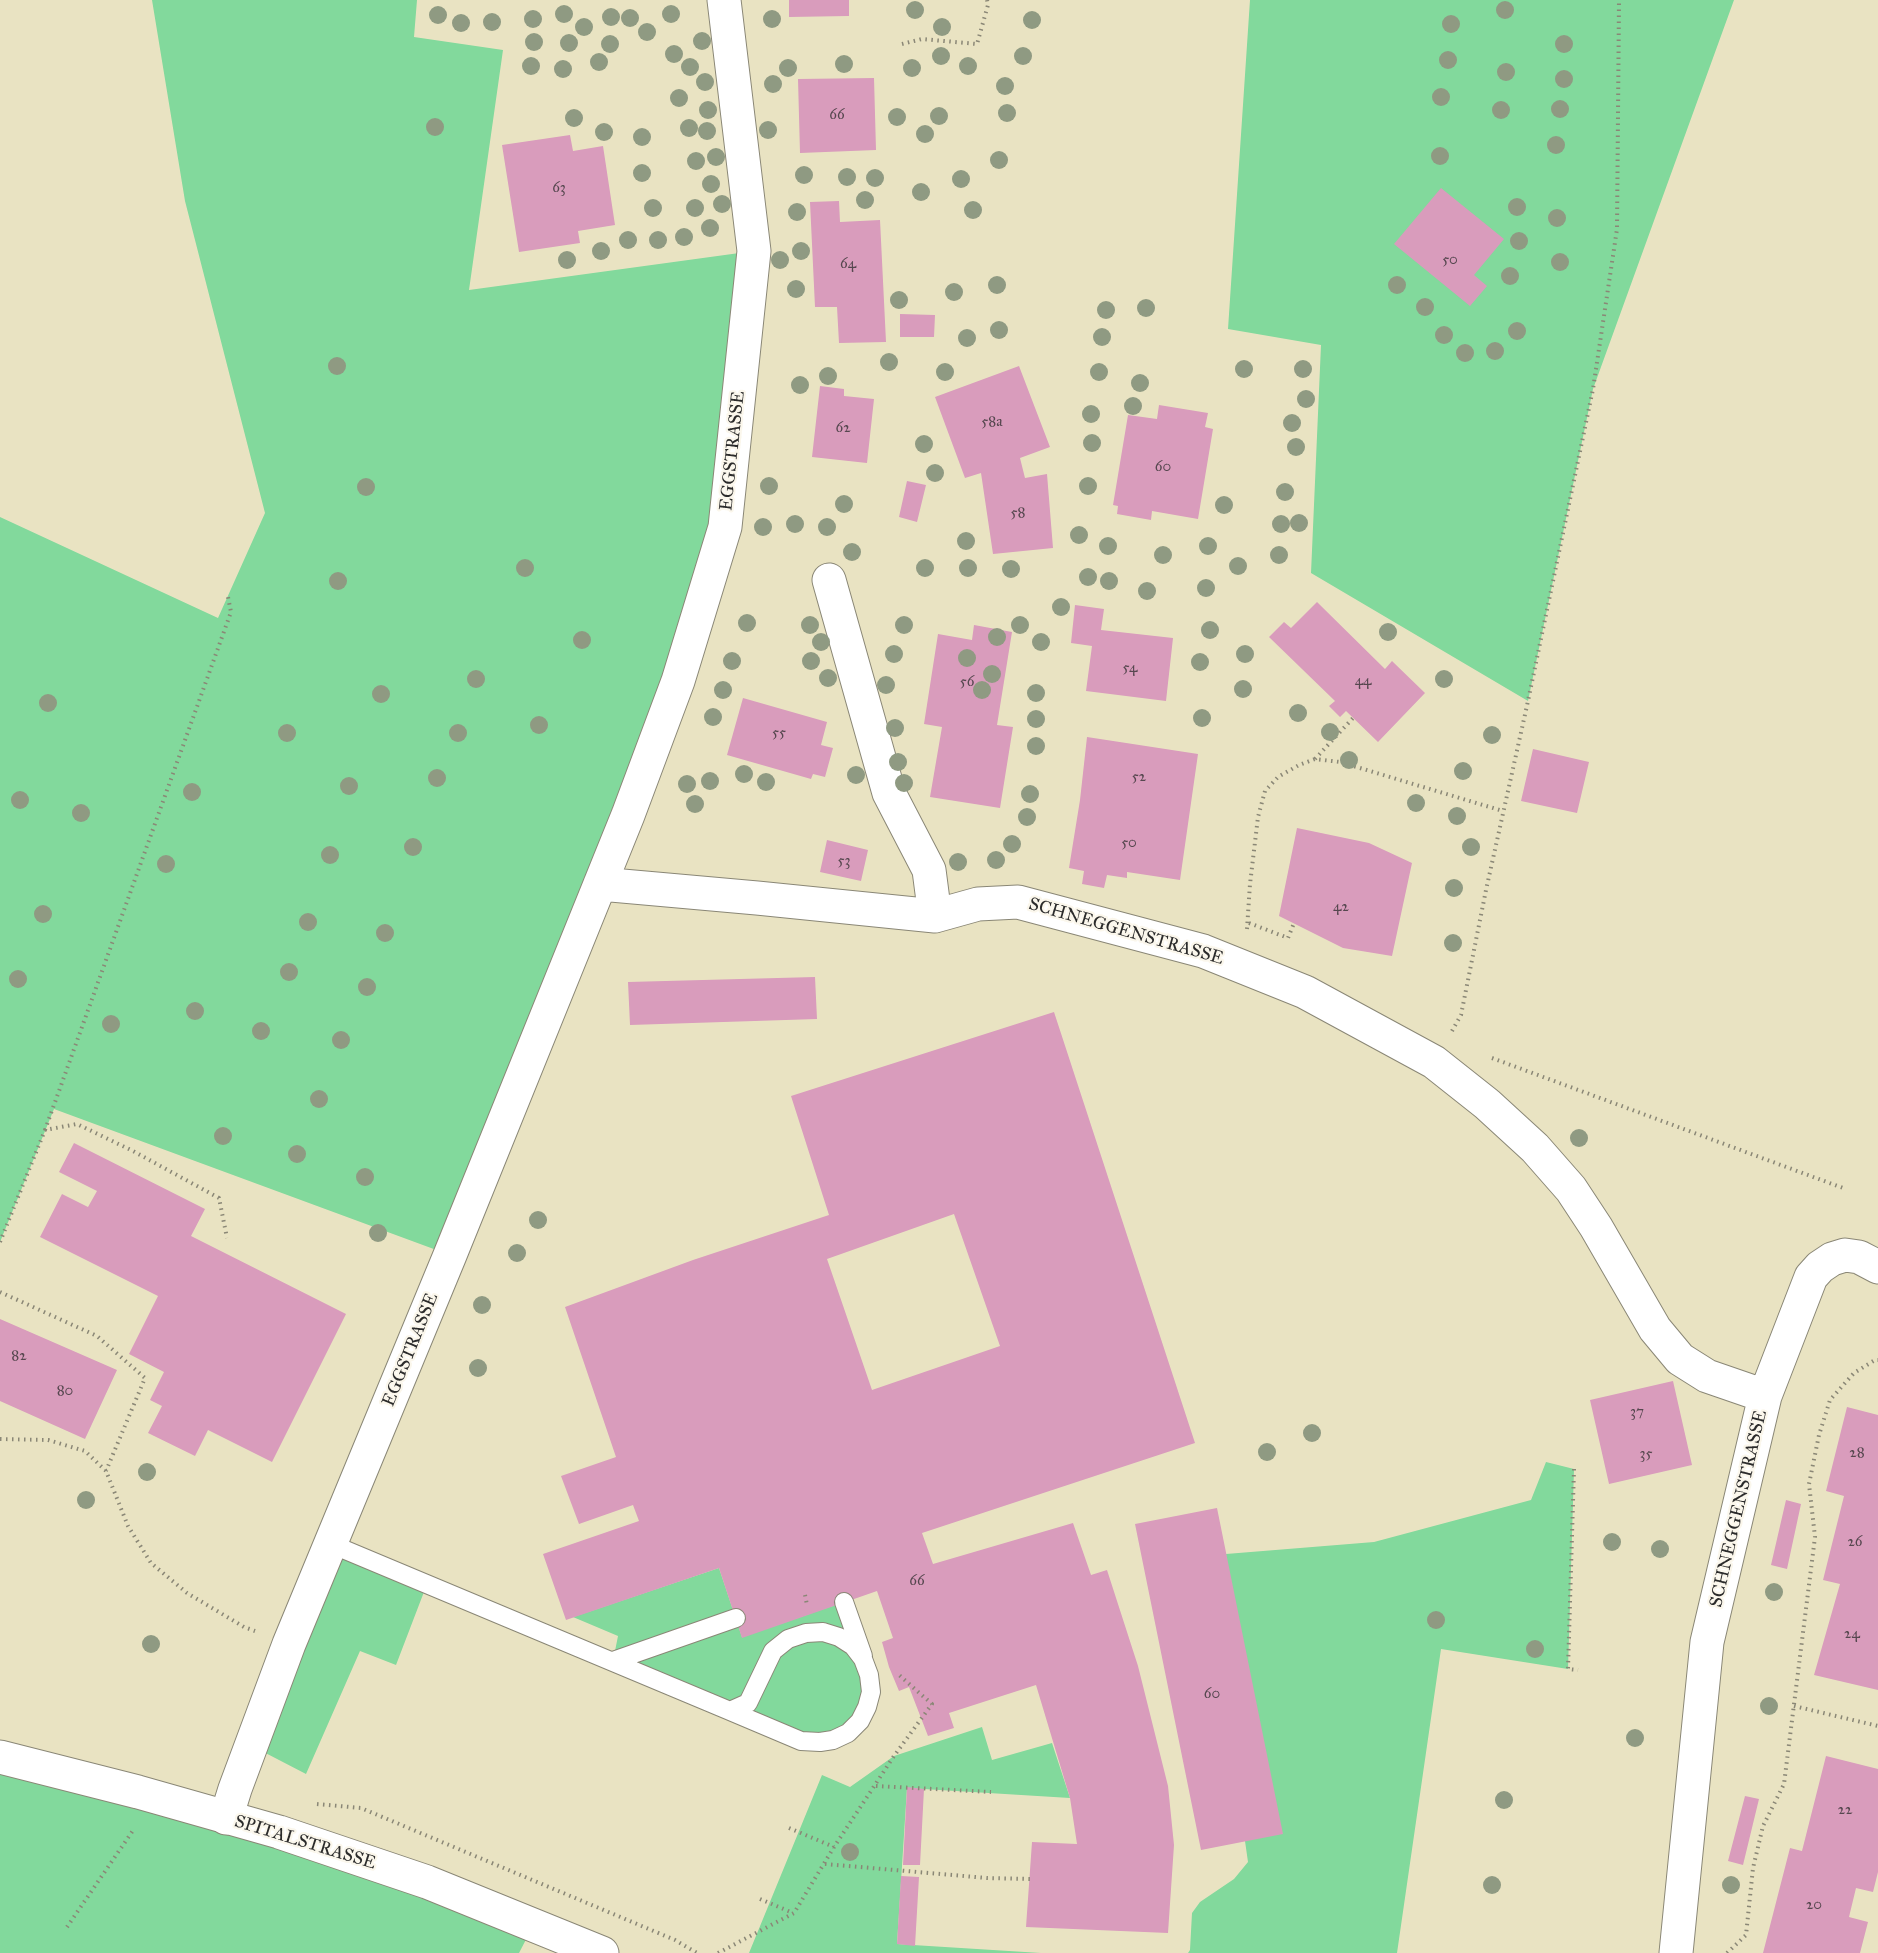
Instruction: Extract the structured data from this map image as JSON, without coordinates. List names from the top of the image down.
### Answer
{
  "streets": {
    "street": ["EGGSTRASSE", "SCHNEGGENSTRASSE", "SPITALSTRASSE"]
  },
  "crossings": [
    ["EGGSTRASSE", "SPITALSTRASSE"]
  ],
  "house_numbers": [
    "66",
    "63",
    "50",
    "64",
    "58a",
    "62",
    "60",
    "58",
    "54",
    "44",
    "56",
    "55",
    "52",
    "50",
    "53",
    "42",
    "82",
    "80",
    "37",
    "28",
    "35",
    "26",
    "66",
    "24",
    "60",
    "22",
    "20"
  ]
}
